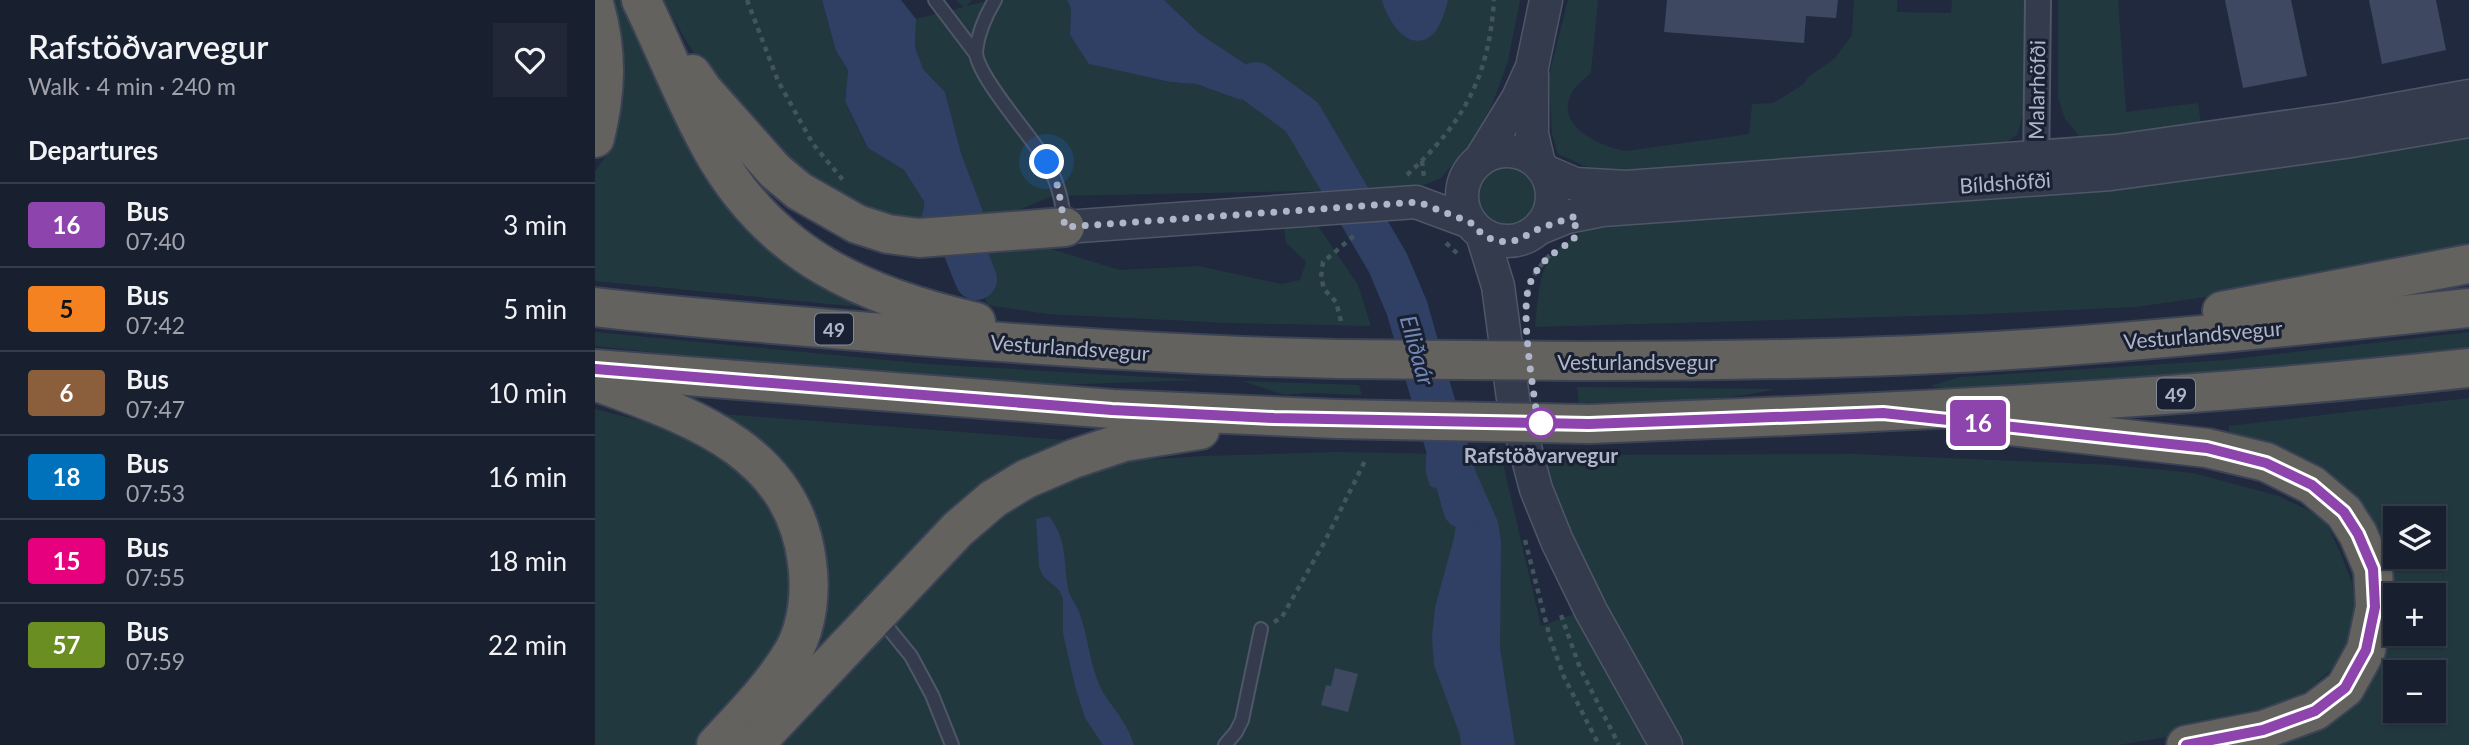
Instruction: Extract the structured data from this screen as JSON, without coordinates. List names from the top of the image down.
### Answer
{
  "streets": {
    "highway": ["49", "Vesturlandsvegur"],
    "street": ["Malarhöfði", "Bíldshöfði"]
  },
  "crossings": [
    ["Malarhöfði", "Bíldshöfði"]
  ],
  "water": ["Elliðaár"],
  "places": ["Rafstöðvarvegur"],
  "lines": ["bus line 16"],
  "page": {
    "heading": [
      ["Rafstöðvarvegur", "Walk · 4 min · 240 m"],
      "Departures"
    ],
    "on_map": "16",
    "list": [
      {
        "mark": "16",
        "name": "Bus",
        "note": "07:40",
        "value": "3 min"
      },
      {
        "mark": "5",
        "name": "Bus",
        "note": "07:42",
        "value": "5 min"
      },
      {
        "mark": "6",
        "name": "Bus",
        "note": "07:47",
        "value": "10 min"
      },
      {
        "mark": "18",
        "name": "Bus",
        "note": "07:53",
        "value": "16 min"
      },
      {
        "mark": "15",
        "name": "Bus",
        "note": "07:55",
        "value": "18 min"
      },
      {
        "mark": "57",
        "name": "Bus",
        "note": "07:59",
        "value": "22 min"
      }
    ],
    "map_buttons": ["+", "−"]
  }
}
